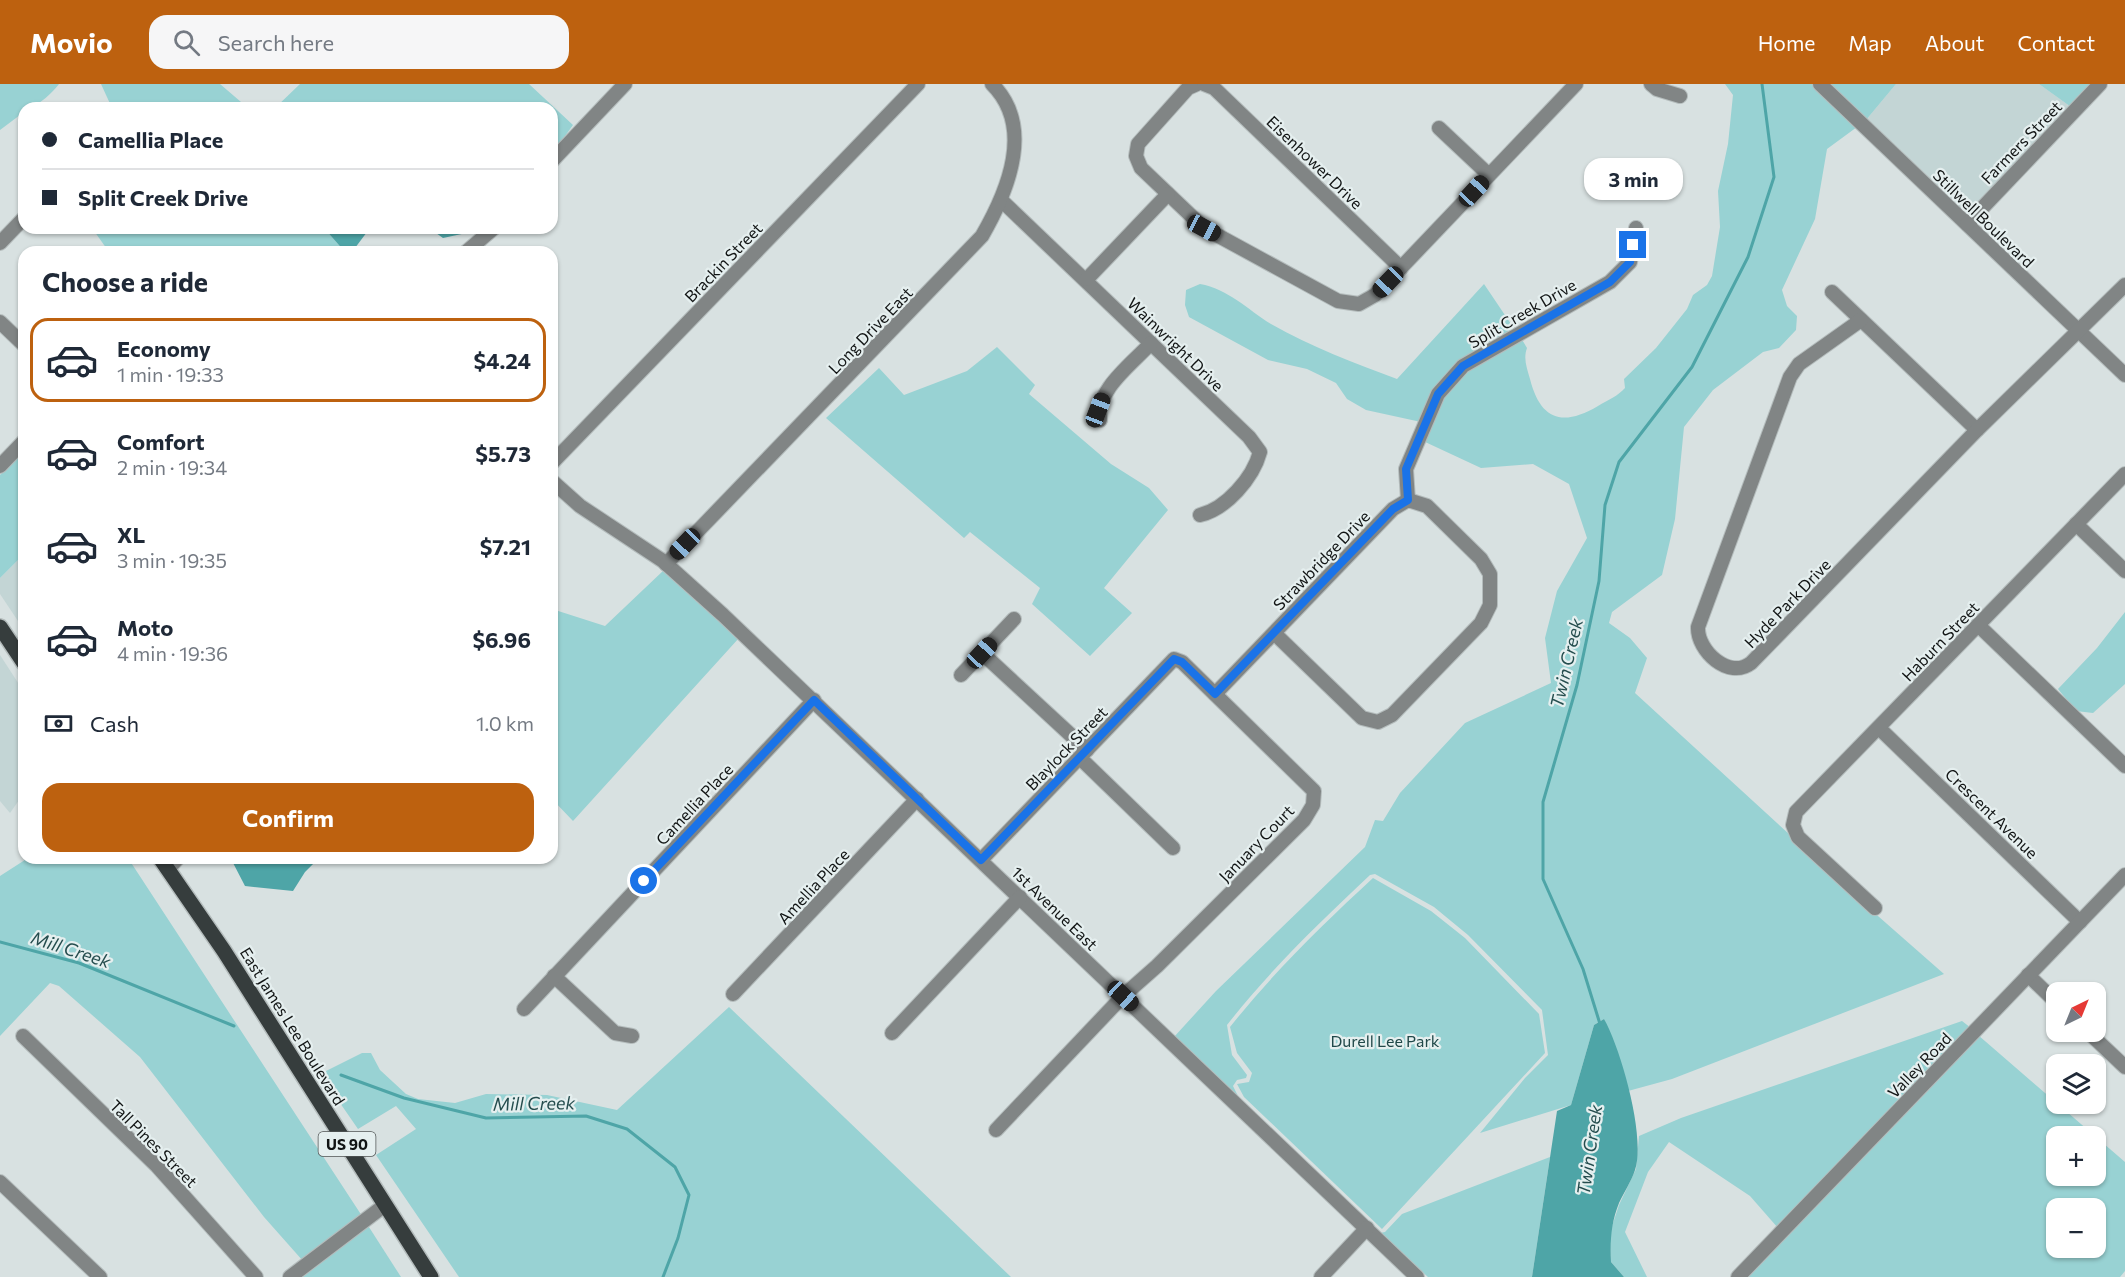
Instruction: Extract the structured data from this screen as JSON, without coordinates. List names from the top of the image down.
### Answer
{
  "streets": {
    "main road": ["East James Lee Boulevard", "US 90"],
    "street": [
      "Farmers Street",
      "Eisenhower Drive",
      "Stillwell Boulevard",
      "Brackin Street",
      "Split Creek Drive",
      "Long Drive East",
      "Wainwright Drive",
      "Strawbridge Drive",
      "Hyde Park Drive",
      "Haburn Street",
      "Blaylock Street",
      "Camellia Place",
      "Crescent Avenue",
      "January Court",
      "Amellia Place",
      "1st Avenue East",
      "Valley Road",
      "Tall Pines Street"
    ]
  },
  "crossings": [
    ["Farmers Street", "Stillwell Boulevard"],
    ["Stillwell Boulevard", "Hyde Park Drive"],
    ["Split Creek Drive", "Strawbridge Drive"],
    ["Long Drive East", "Wainwright Drive"],
    ["Long Drive East", "1st Avenue East"],
    ["Strawbridge Drive", "January Court"],
    ["Haburn Street", "Crescent Avenue"],
    ["Blaylock Street", "January Court"],
    ["Blaylock Street", "1st Avenue East"],
    ["Camellia Place", "1st Avenue East"],
    ["Crescent Avenue", "Valley Road"],
    ["January Court", "1st Avenue East"],
    ["Amellia Place", "1st Avenue East"]
  ],
  "water": ["Twin Creek", "Mill Creek"],
  "parks": ["Durell Lee Park"],
  "north": "top right",
  "page": {
    "header": "Movio",
    "search": "Search here",
    "nav": [
      "Home",
      "Map",
      "About",
      "Contact"
    ],
    "banner": ["Camellia Place", "Split Creek Drive"],
    "bubble": "3 min",
    "heading": "Choose a ride",
    "list": [
      {
        "name": "Economy",
        "note": "1 min · 19:33",
        "value": "$4.24"
      },
      {
        "name": "Comfort",
        "note": "2 min · 19:34",
        "value": "$5.73"
      },
      {
        "name": "XL",
        "note": "3 min · 19:35",
        "value": "$7.21"
      },
      {
        "name": "Moto",
        "note": "4 min · 19:36",
        "value": "$6.96"
      }
    ],
    "pay": ["Cash", "1.0 km"],
    "buttons": "Confirm",
    "map_buttons": ["+", "−"]
  }
}
